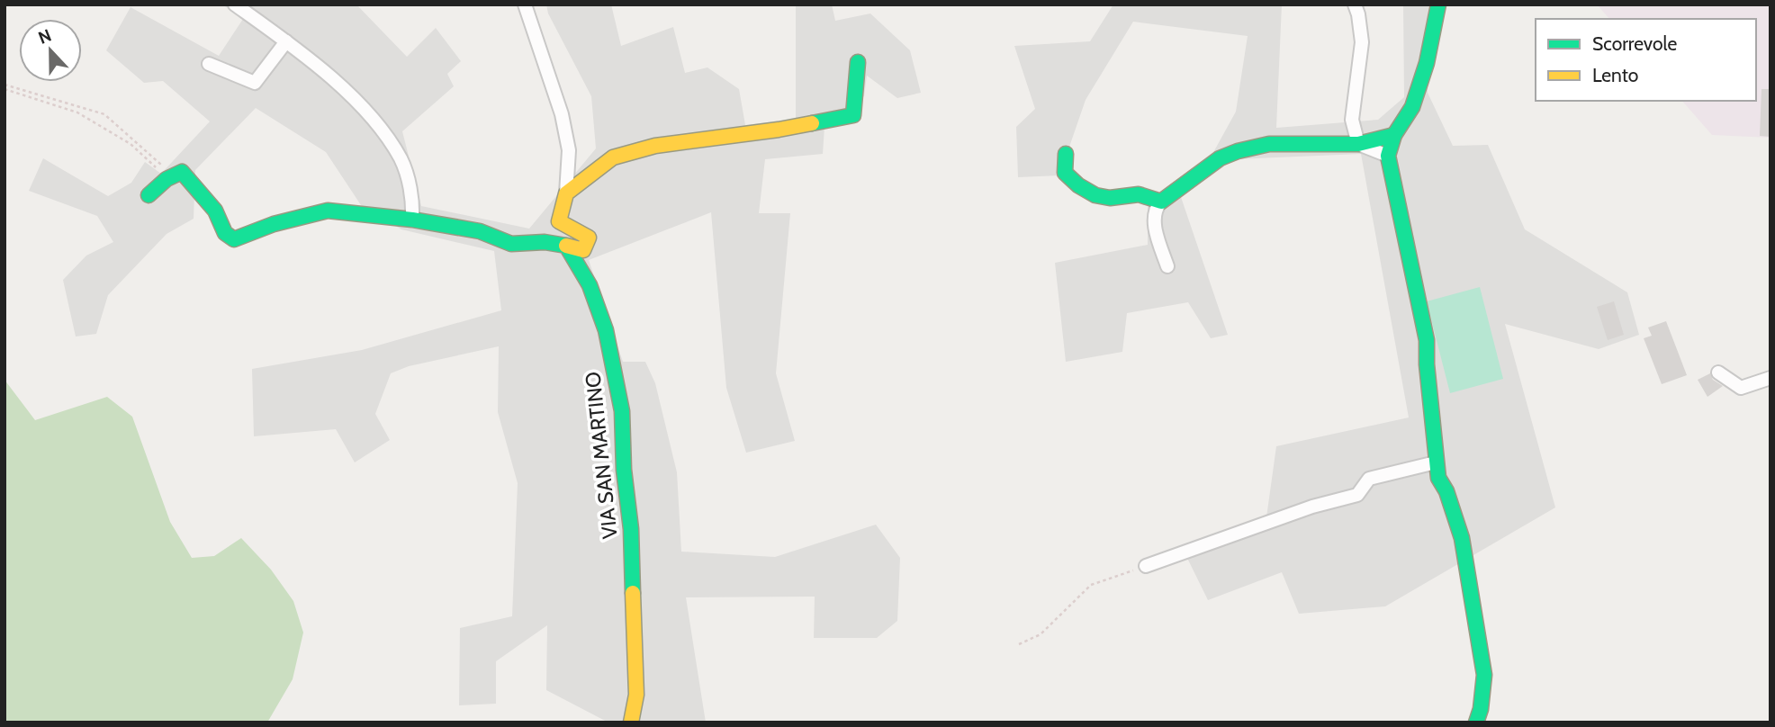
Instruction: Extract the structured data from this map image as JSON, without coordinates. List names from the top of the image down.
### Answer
{
  "streets": {
    "street": ["VIA SAN MARTINO"]
  },
  "legend": ["Scorrevole", "Lento"],
  "north": "top"
}
